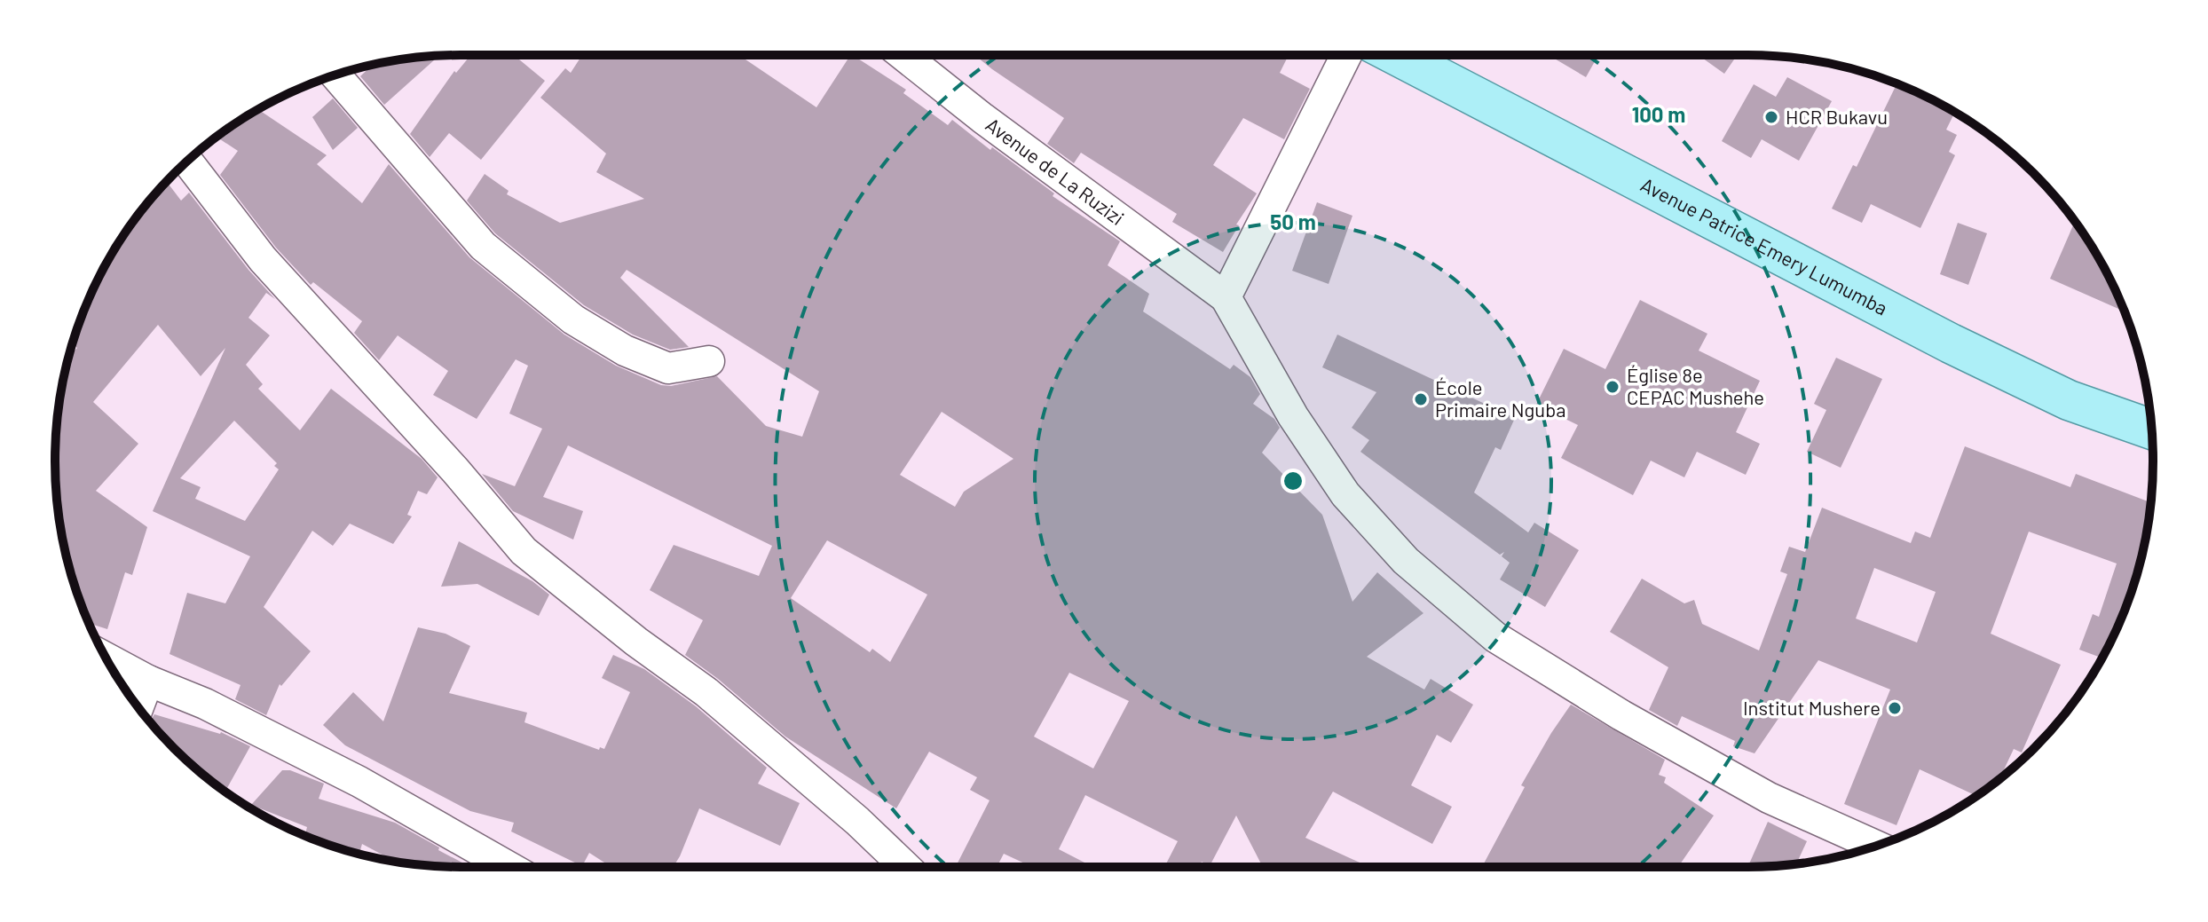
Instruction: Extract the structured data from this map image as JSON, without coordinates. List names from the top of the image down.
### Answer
{
  "streets": {
    "main road": ["Avenue Patrice Emery Lumumba"],
    "street": ["Avenue de La Ruzizi"]
  },
  "places": [
    "HCR Bukavu",
    "Église 8e CEPAC Mushehe",
    "École Primaire Nguba",
    "Institut Mushere"
  ],
  "rings": ["100 m", "50 m"]
}
